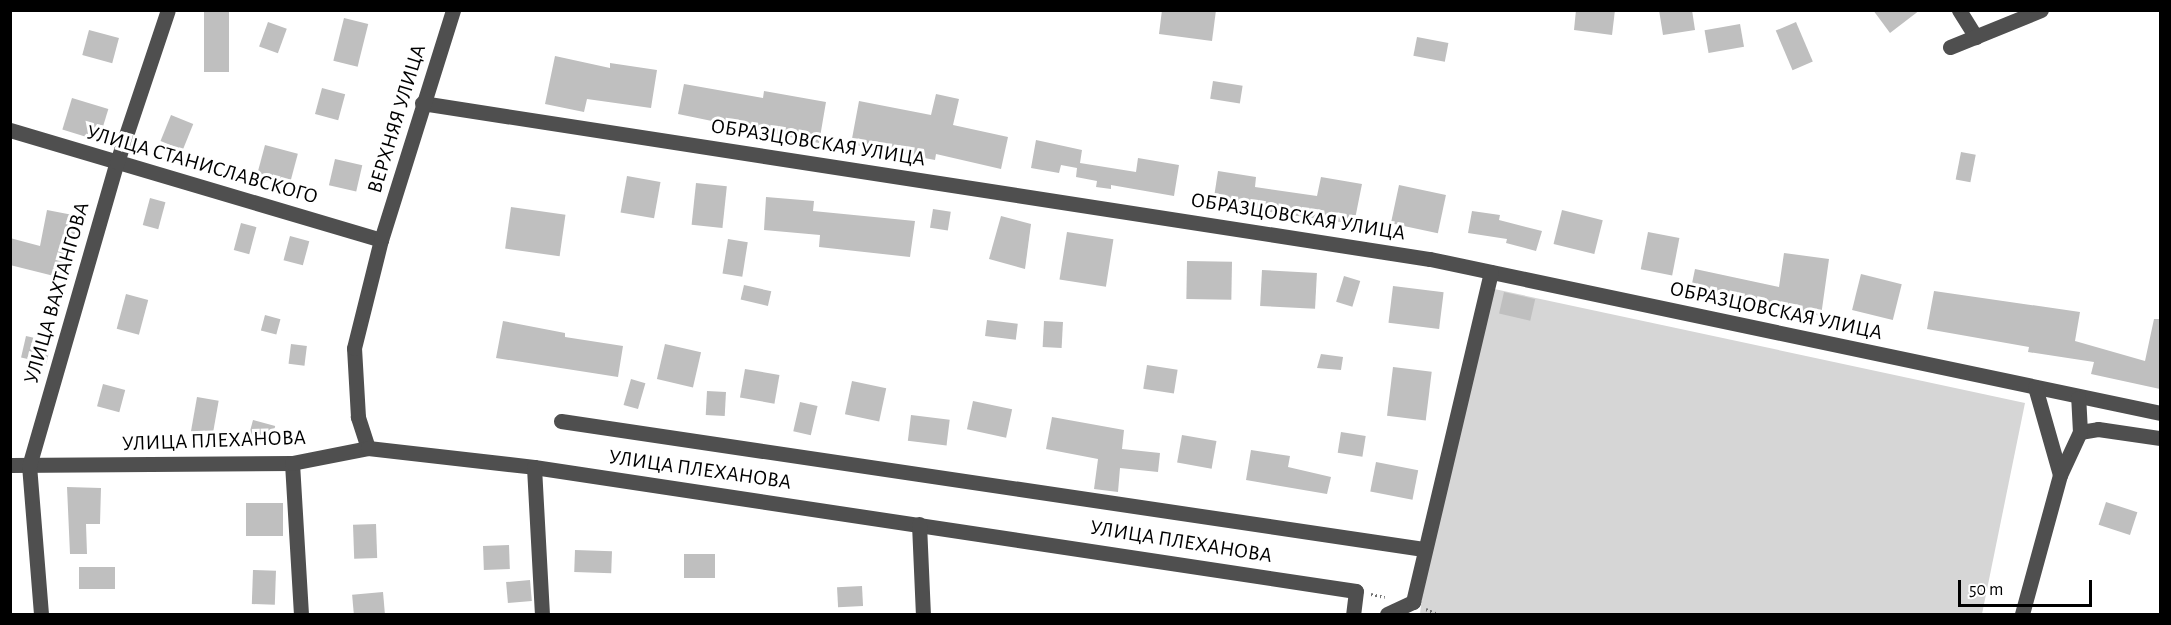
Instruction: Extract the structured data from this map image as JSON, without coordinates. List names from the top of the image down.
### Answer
{
  "streets": {
    "street": [
      "ВЕРХНЯЯ УЛИЦА",
      "ОБРАЗЦОВСКАЯ УЛИЦА",
      "УЛИЦА СТАНИСЛАВСКОГО",
      "УЛИЦА ВАХТАНГОВА",
      "УЛИЦА ПЛЕХАНОВА"
    ]
  },
  "crossings": [
    ["ВЕРХНЯЯ УЛИЦА", "ОБРАЗЦОВСКАЯ УЛИЦА"],
    ["ВЕРХНЯЯ УЛИЦА", "УЛИЦА СТАНИСЛАВСКОГО"],
    ["ВЕРХНЯЯ УЛИЦА", "УЛИЦА ПЛЕХАНОВА"],
    ["УЛИЦА СТАНИСЛАВСКОГО", "УЛИЦА ВАХТАНГОВА"],
    ["УЛИЦА ВАХТАНГОВА", "УЛИЦА ПЛЕХАНОВА"]
  ],
  "scale_bar": "50 m"
}
